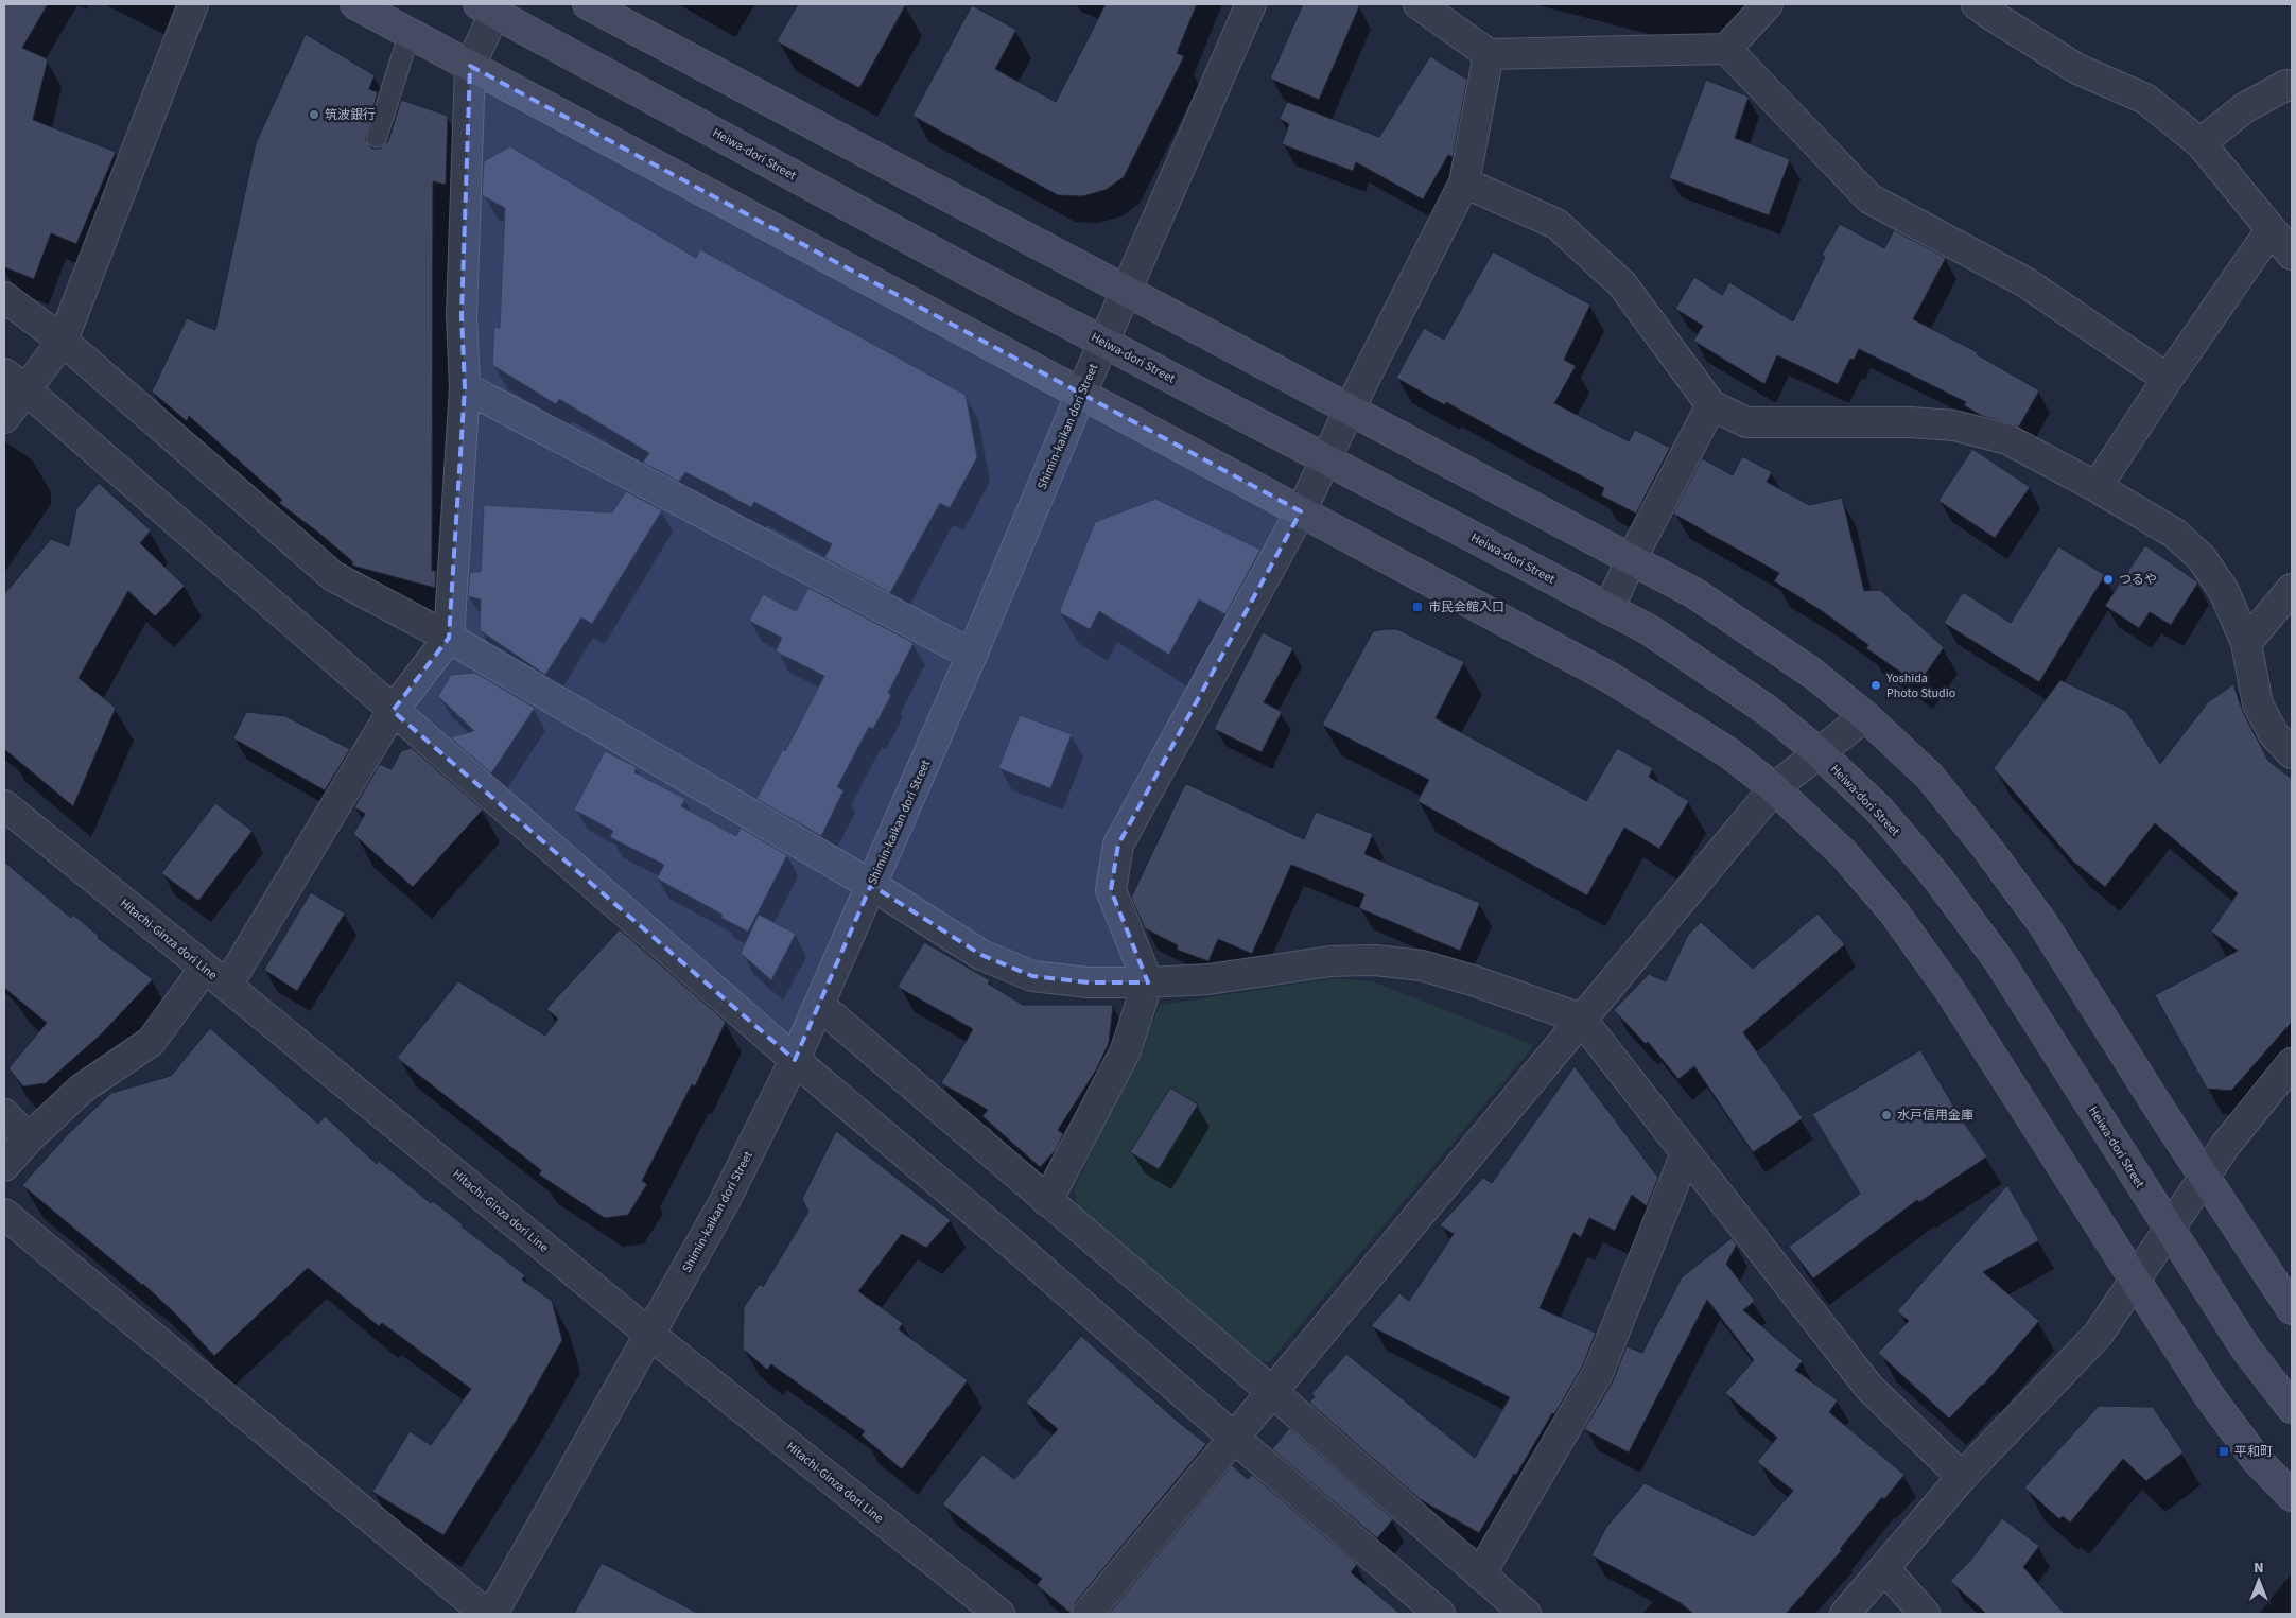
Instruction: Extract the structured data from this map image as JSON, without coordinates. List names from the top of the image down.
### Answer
{
  "streets": {
    "main road": ["Heiwa-dori Street"],
    "street": ["Shimin-kaikan dori Street", "Hitachi-Ginza dori Line"]
  },
  "crossings": [
    ["Heiwa-dori Street", "Shimin-kaikan dori Street"],
    ["Shimin-kaikan dori Street", "Hitachi-Ginza dori Line"]
  ],
  "places": {
    "other": [
      "筑波銀行",
      "つるや",
      "Yoshida Photo Studio",
      "水戸信用金庫"
    ],
    "transit": ["市民会館入口", "平和町"]
  },
  "north": "top"
}
